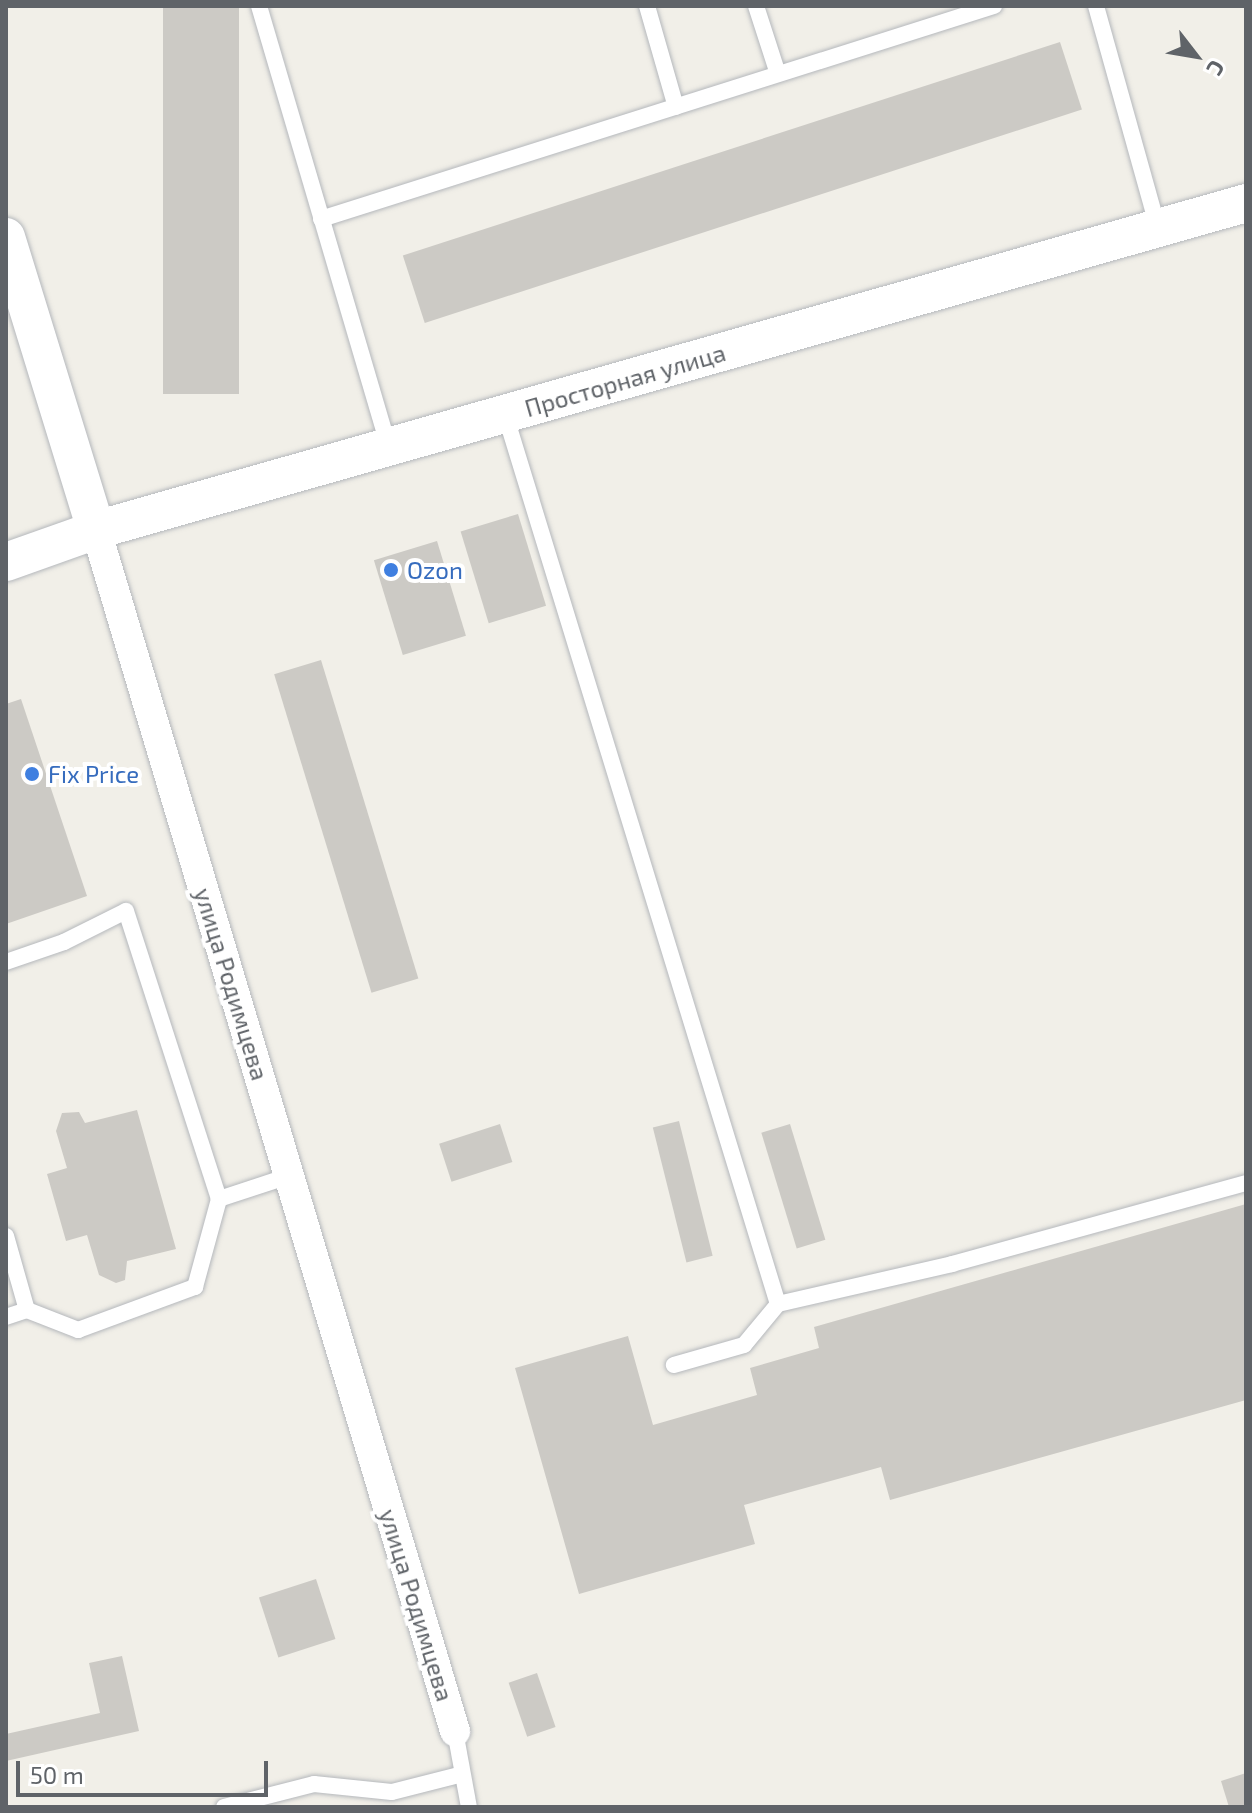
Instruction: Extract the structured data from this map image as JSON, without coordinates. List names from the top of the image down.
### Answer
{
  "streets": {
    "street": ["Просторная улица", "улица Родимцева"]
  },
  "crossings": [
    ["Просторная улица", "улица Родимцева"]
  ],
  "places": ["Ozon", "Fix Price"],
  "scale_bar": "50 m",
  "north": "bottom right"
}
